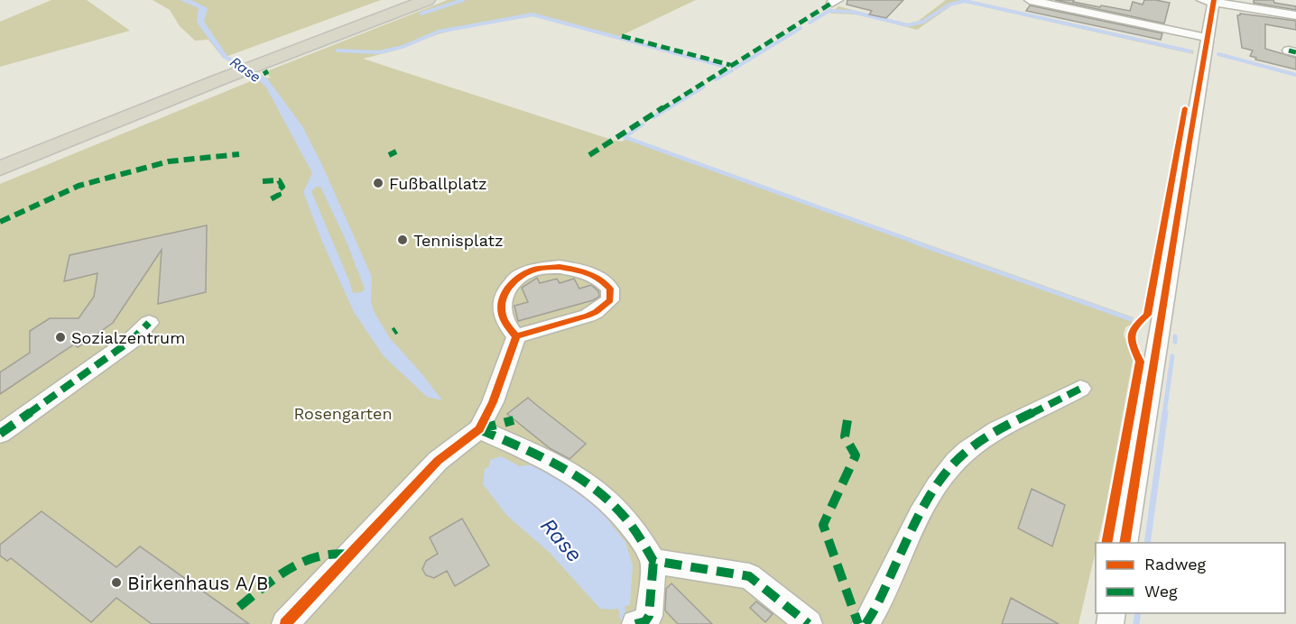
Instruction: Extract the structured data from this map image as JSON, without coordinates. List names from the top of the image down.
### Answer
{
  "water": ["Rase"],
  "parks": ["Rosengarten"],
  "places": [
    "Fußballplatz",
    "Tennisplatz",
    "Sozialzentrum",
    "Birkenhaus A/B"
  ],
  "legend": ["Radweg", "Weg"]
}
